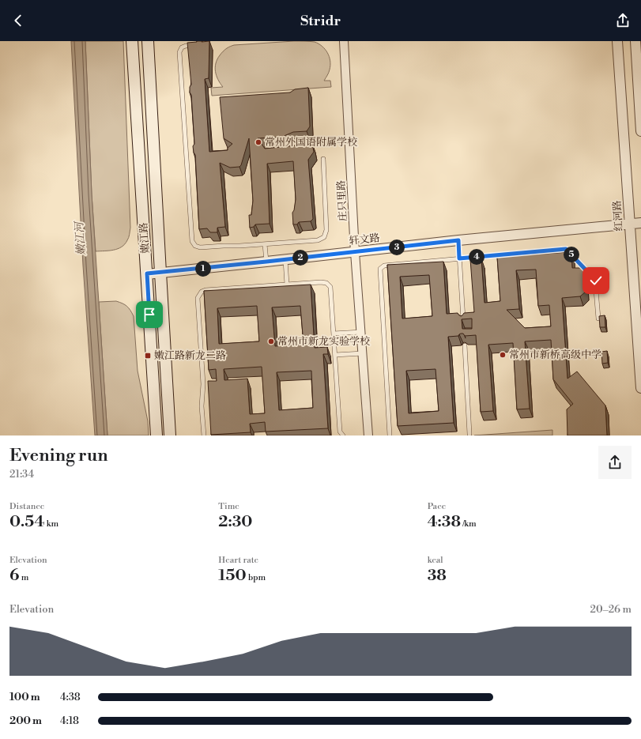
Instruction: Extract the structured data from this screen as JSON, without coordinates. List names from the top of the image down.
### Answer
{
  "streets": {
    "main road": ["嫩江路"],
    "street": ["庄只里路", "红河路", "轩文路"]
  },
  "crossings": [
    ["庄只里路", "轩文路"],
    ["红河路", "轩文路"],
    ["嫩江路", "轩文路"]
  ],
  "water": ["嫩江河"],
  "places": {
    "other": ["常州外国语附属学校", "常州市新龙实验学校", "常州市新桥高级中学"],
    "transit": ["嫩江路新龙二路"]
  },
  "page": {
    "header": "Stridr",
    "pins": [
      "3",
      "5",
      "4",
      "2",
      "1"
    ],
    "heading": ["Evening run", "21:34"],
    "stats": [
      ["Distance", "0.54 km"],
      ["Time", "2:30"],
      ["Pace", "4:38 /km"],
      ["Elevation", "6 m"],
      ["Heart rate", "150 bpm"],
      ["kcal", "38"]
    ],
    "chart": ["Elevation", "20–26 m"],
    "list": [
      {
        "name": "100 m",
        "note": "4:38"
      },
      {
        "name": "200 m",
        "note": "4:18"
      }
    ]
  }
}
